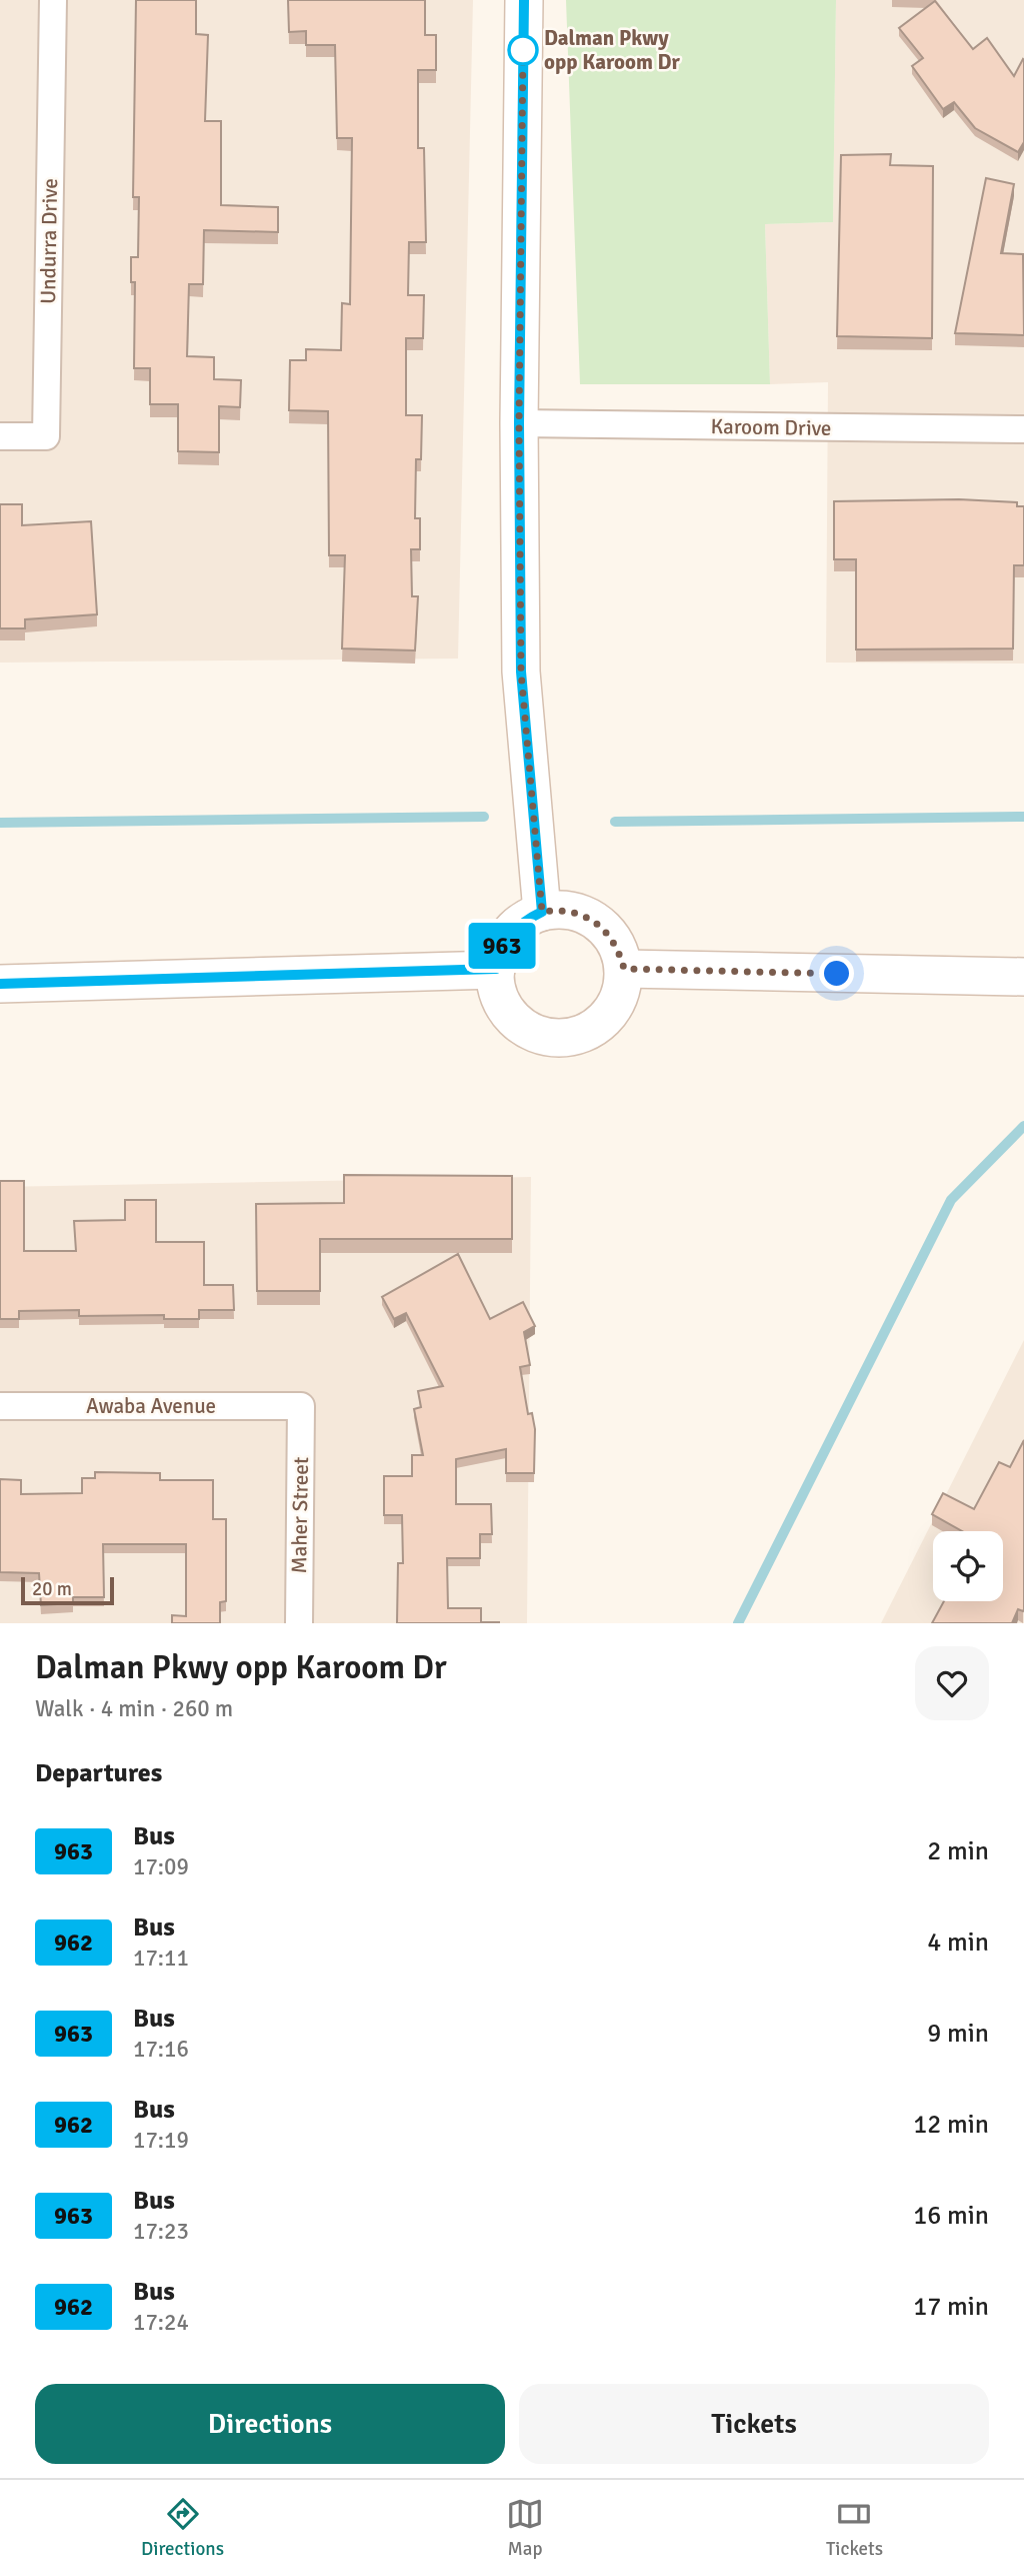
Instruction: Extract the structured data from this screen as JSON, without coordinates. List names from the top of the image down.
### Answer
{
  "streets": {
    "street": [
      "Undurra Drive",
      "Karoom Drive",
      "Awaba Avenue",
      "Maher Street"
    ]
  },
  "crossings": [
    ["Awaba Avenue", "Maher Street"]
  ],
  "places": ["Dalman Pkwy opp Karoom Dr"],
  "lines": ["bus line 963"],
  "scale_bar": "20 m",
  "page": {
    "on_map": "963",
    "scale": "20 m",
    "heading": [
      ["Dalman Pkwy opp Karoom Dr", "Walk · 4 min · 260 m"],
      "Departures"
    ],
    "list": [
      {
        "mark": "963",
        "name": "Bus",
        "note": "17:09",
        "value": "2 min"
      },
      {
        "mark": "962",
        "name": "Bus",
        "note": "17:11",
        "value": "4 min"
      },
      {
        "mark": "963",
        "name": "Bus",
        "note": "17:16",
        "value": "9 min"
      },
      {
        "mark": "962",
        "name": "Bus",
        "note": "17:19",
        "value": "12 min"
      },
      {
        "mark": "963",
        "name": "Bus",
        "note": "17:23",
        "value": "16 min"
      },
      {
        "mark": "962",
        "name": "Bus",
        "note": "17:24",
        "value": "17 min"
      }
    ],
    "buttons": ["Directions", "Tickets"],
    "tabs": ["Directions", "Map", "Tickets"]
  }
}
